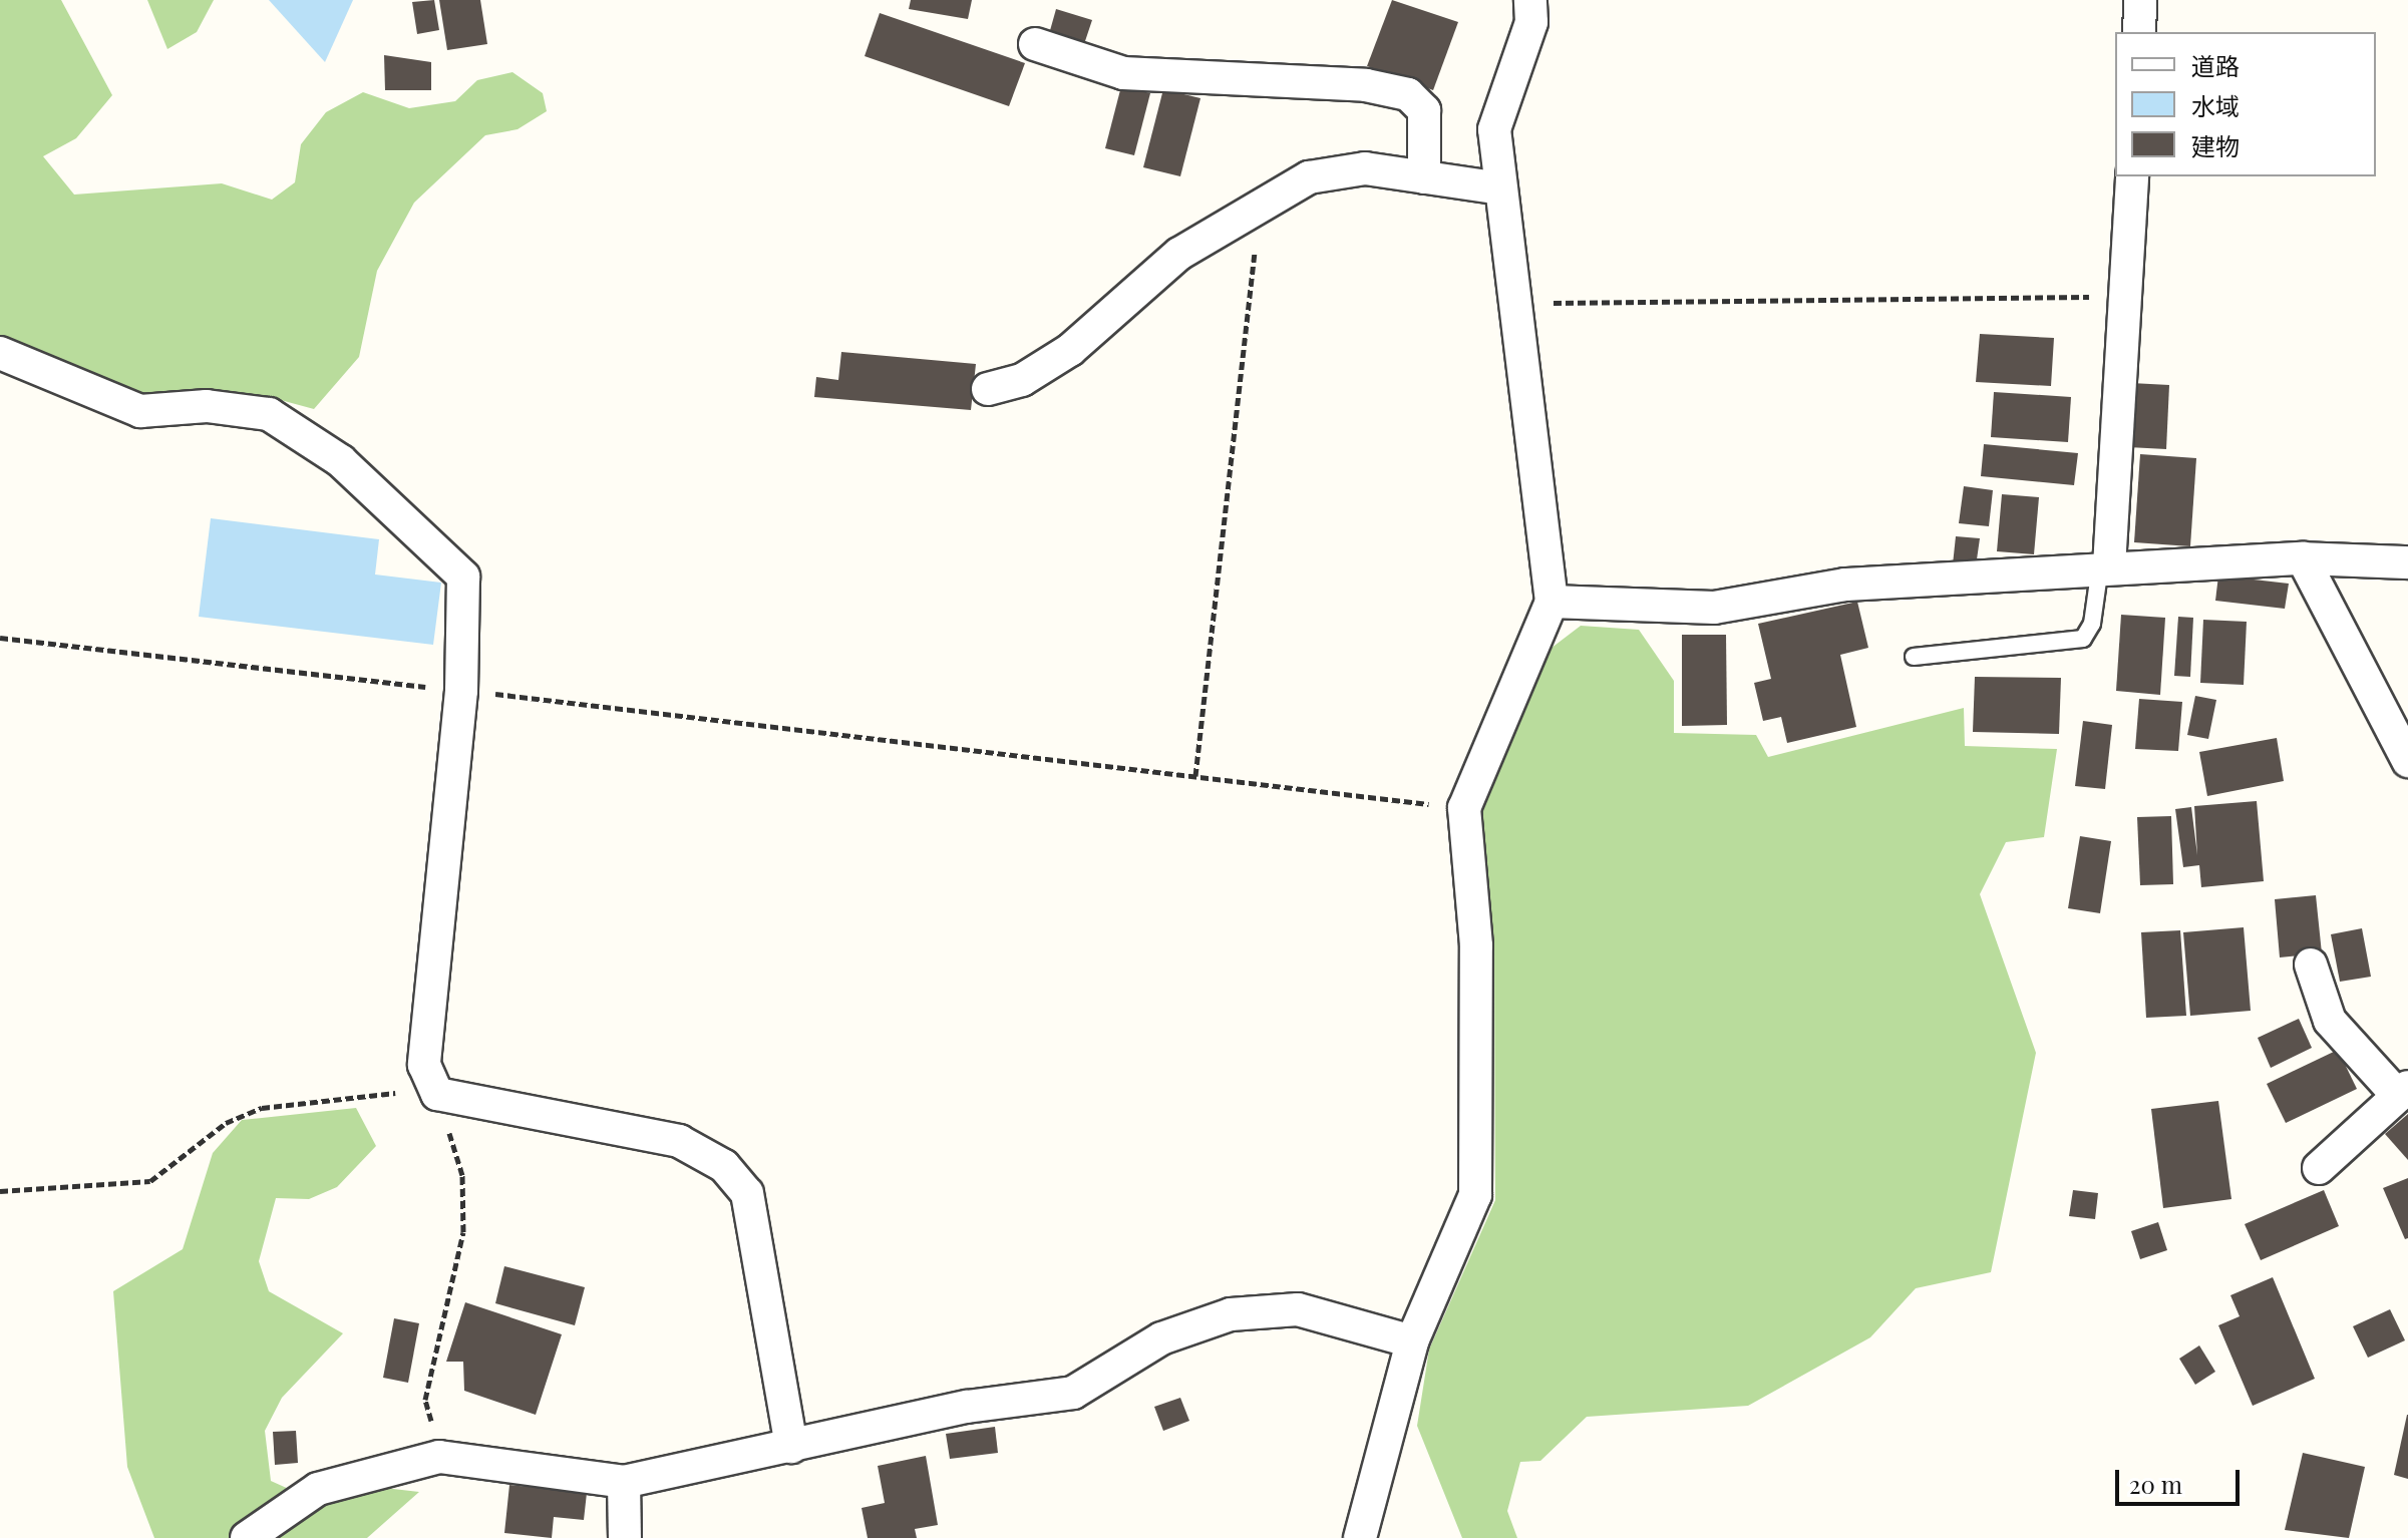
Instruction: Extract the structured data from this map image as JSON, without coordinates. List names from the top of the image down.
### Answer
{
  "legend": ["道路", "水域", "建物"],
  "scale_bar": "20 m"
}
